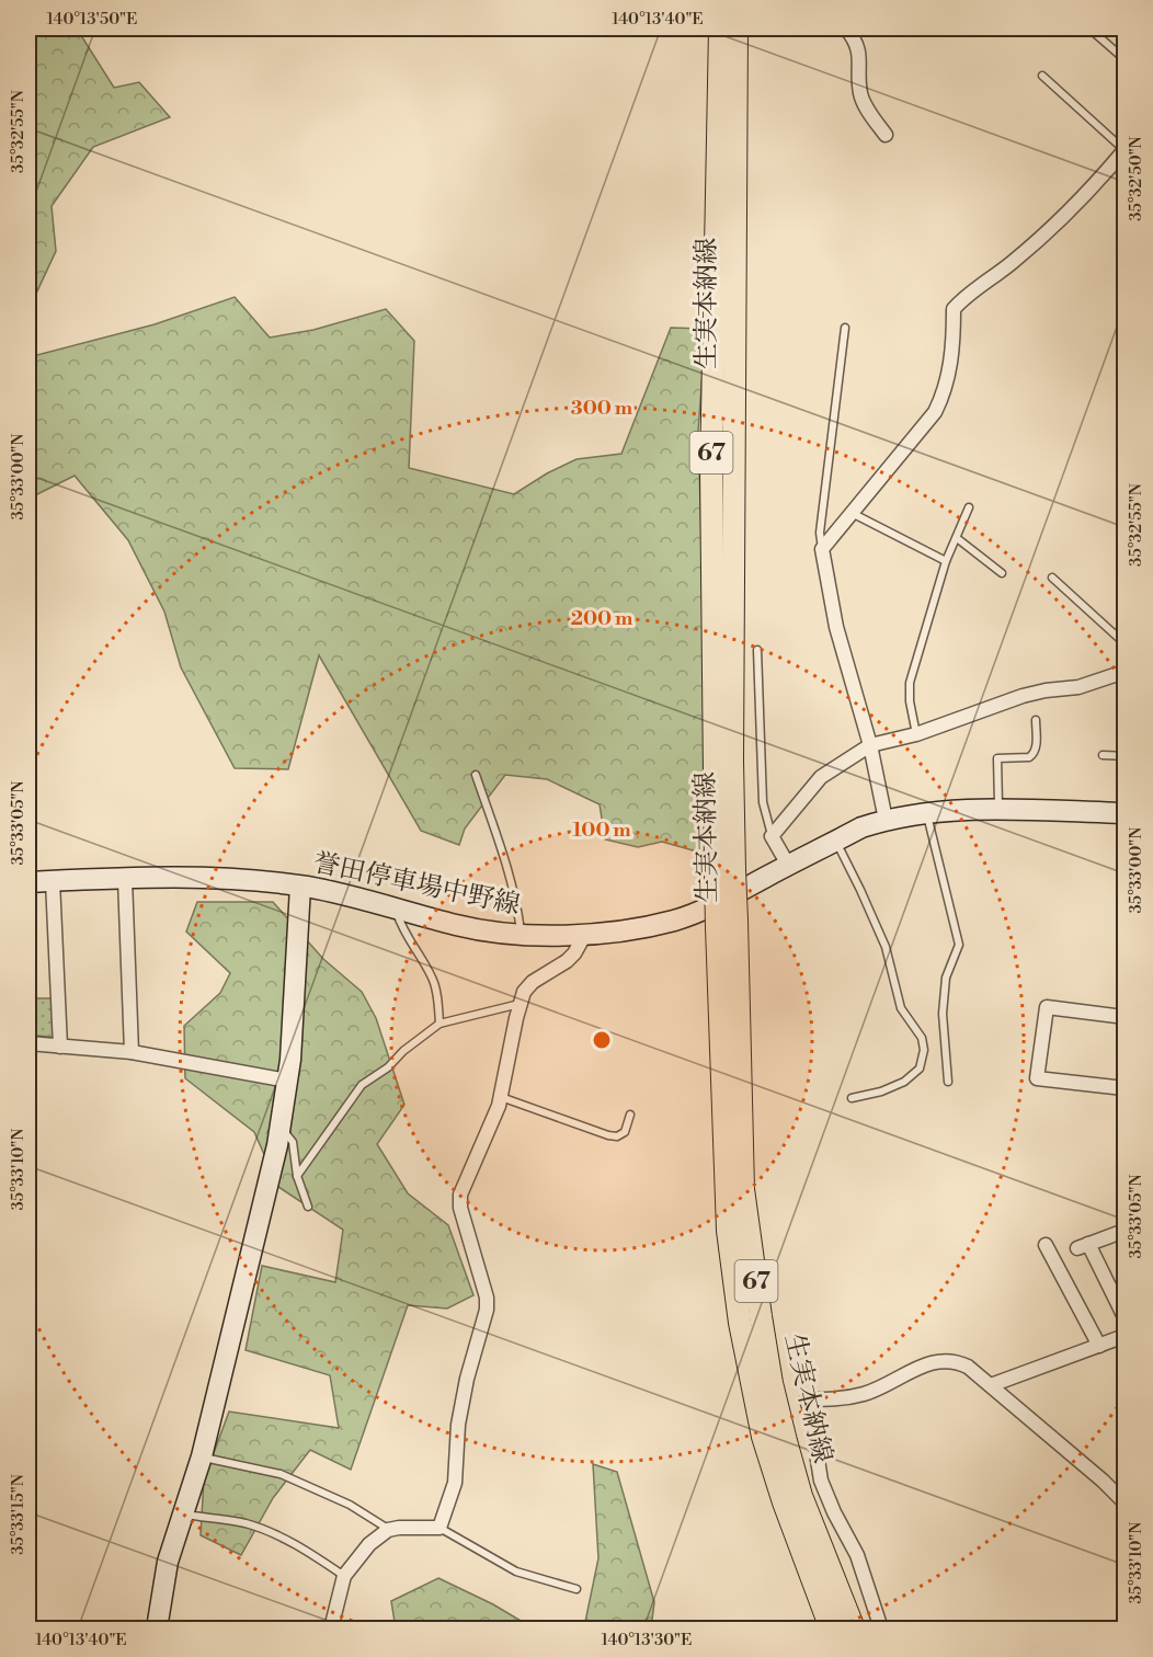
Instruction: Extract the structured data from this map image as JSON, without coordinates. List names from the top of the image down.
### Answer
{
  "streets": {
    "main road": ["生実本納線", "67", "誉田停車場中野線"]
  },
  "coordinates": [
    "140°13'50\"E",
    "140°13'40\"E",
    "35°32'55\"N",
    "35°32'50\"N",
    "35°33'00\"N",
    "35°33'05\"N",
    "35°33'10\"N",
    "35°33'15\"N",
    "140°13'30\"E"
  ],
  "rings": ["300 m", "200 m", "100 m"]
}
